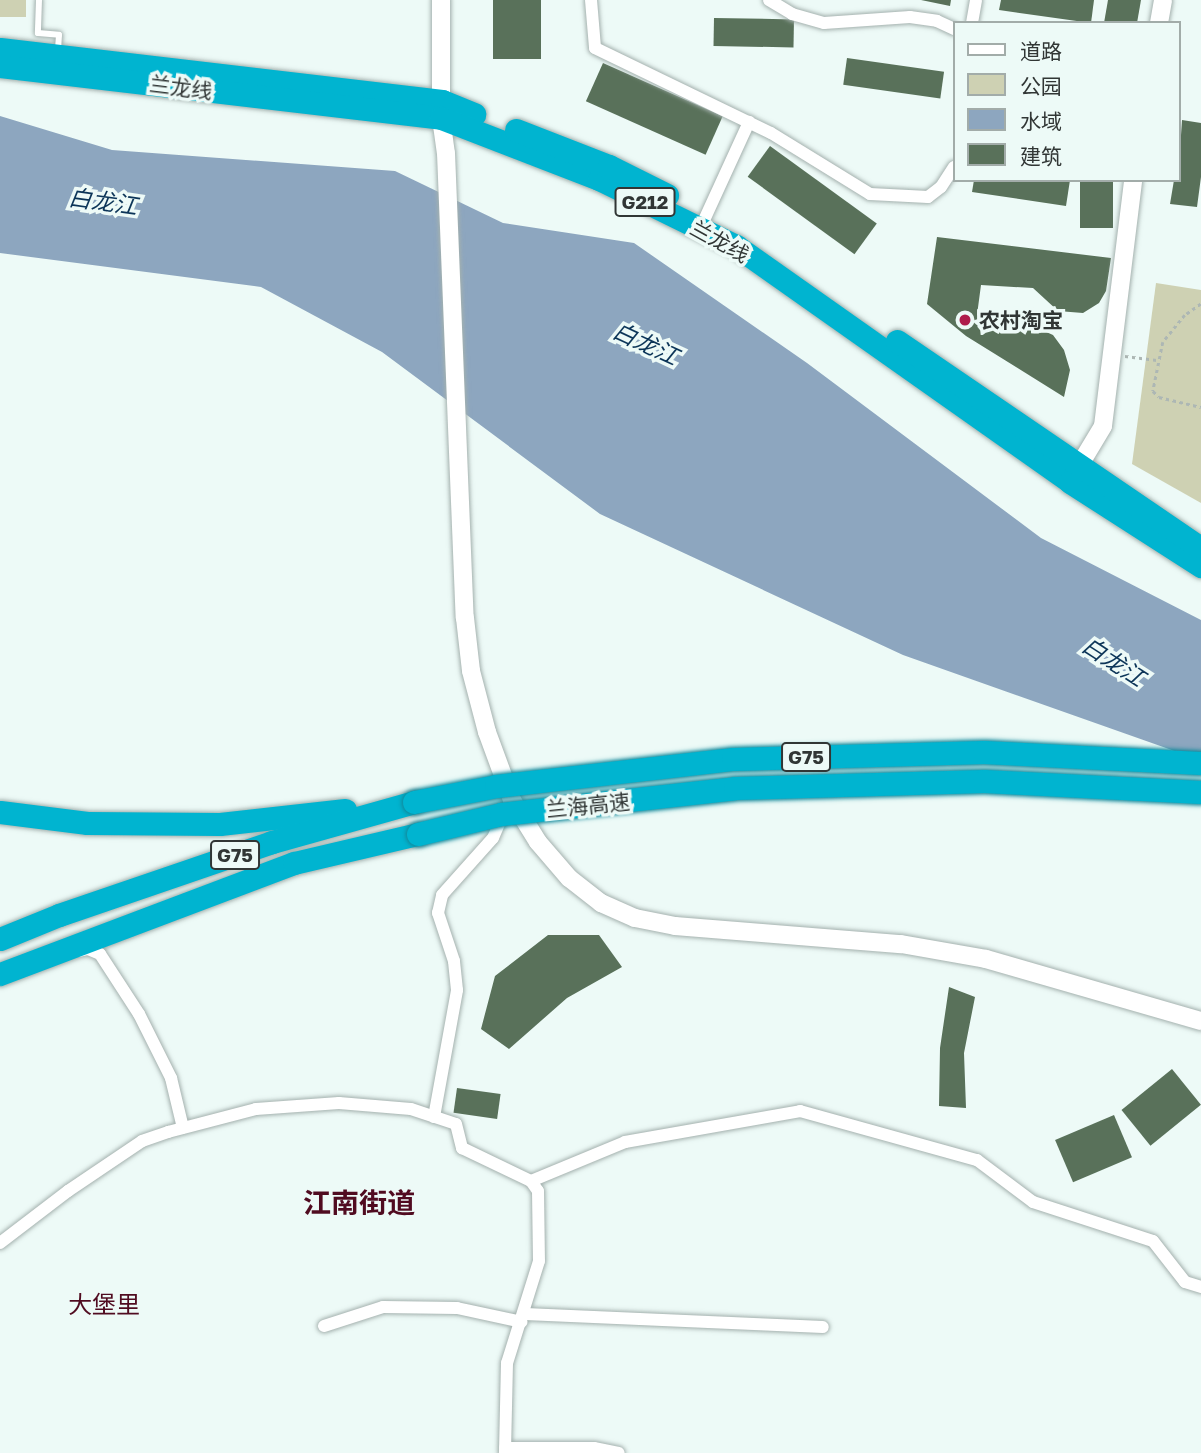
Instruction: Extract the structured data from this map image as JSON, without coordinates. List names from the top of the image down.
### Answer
{
  "streets": {
    "highway": [
      "兰龙线",
      "G212",
      "G75",
      "兰海高速"
    ]
  },
  "districts": ["江南街道", "大堡里"],
  "water": ["白龙江"],
  "places": ["农村淘宝"],
  "legend": [
    "道路",
    "公园",
    "水域",
    "建筑"
  ]
}
